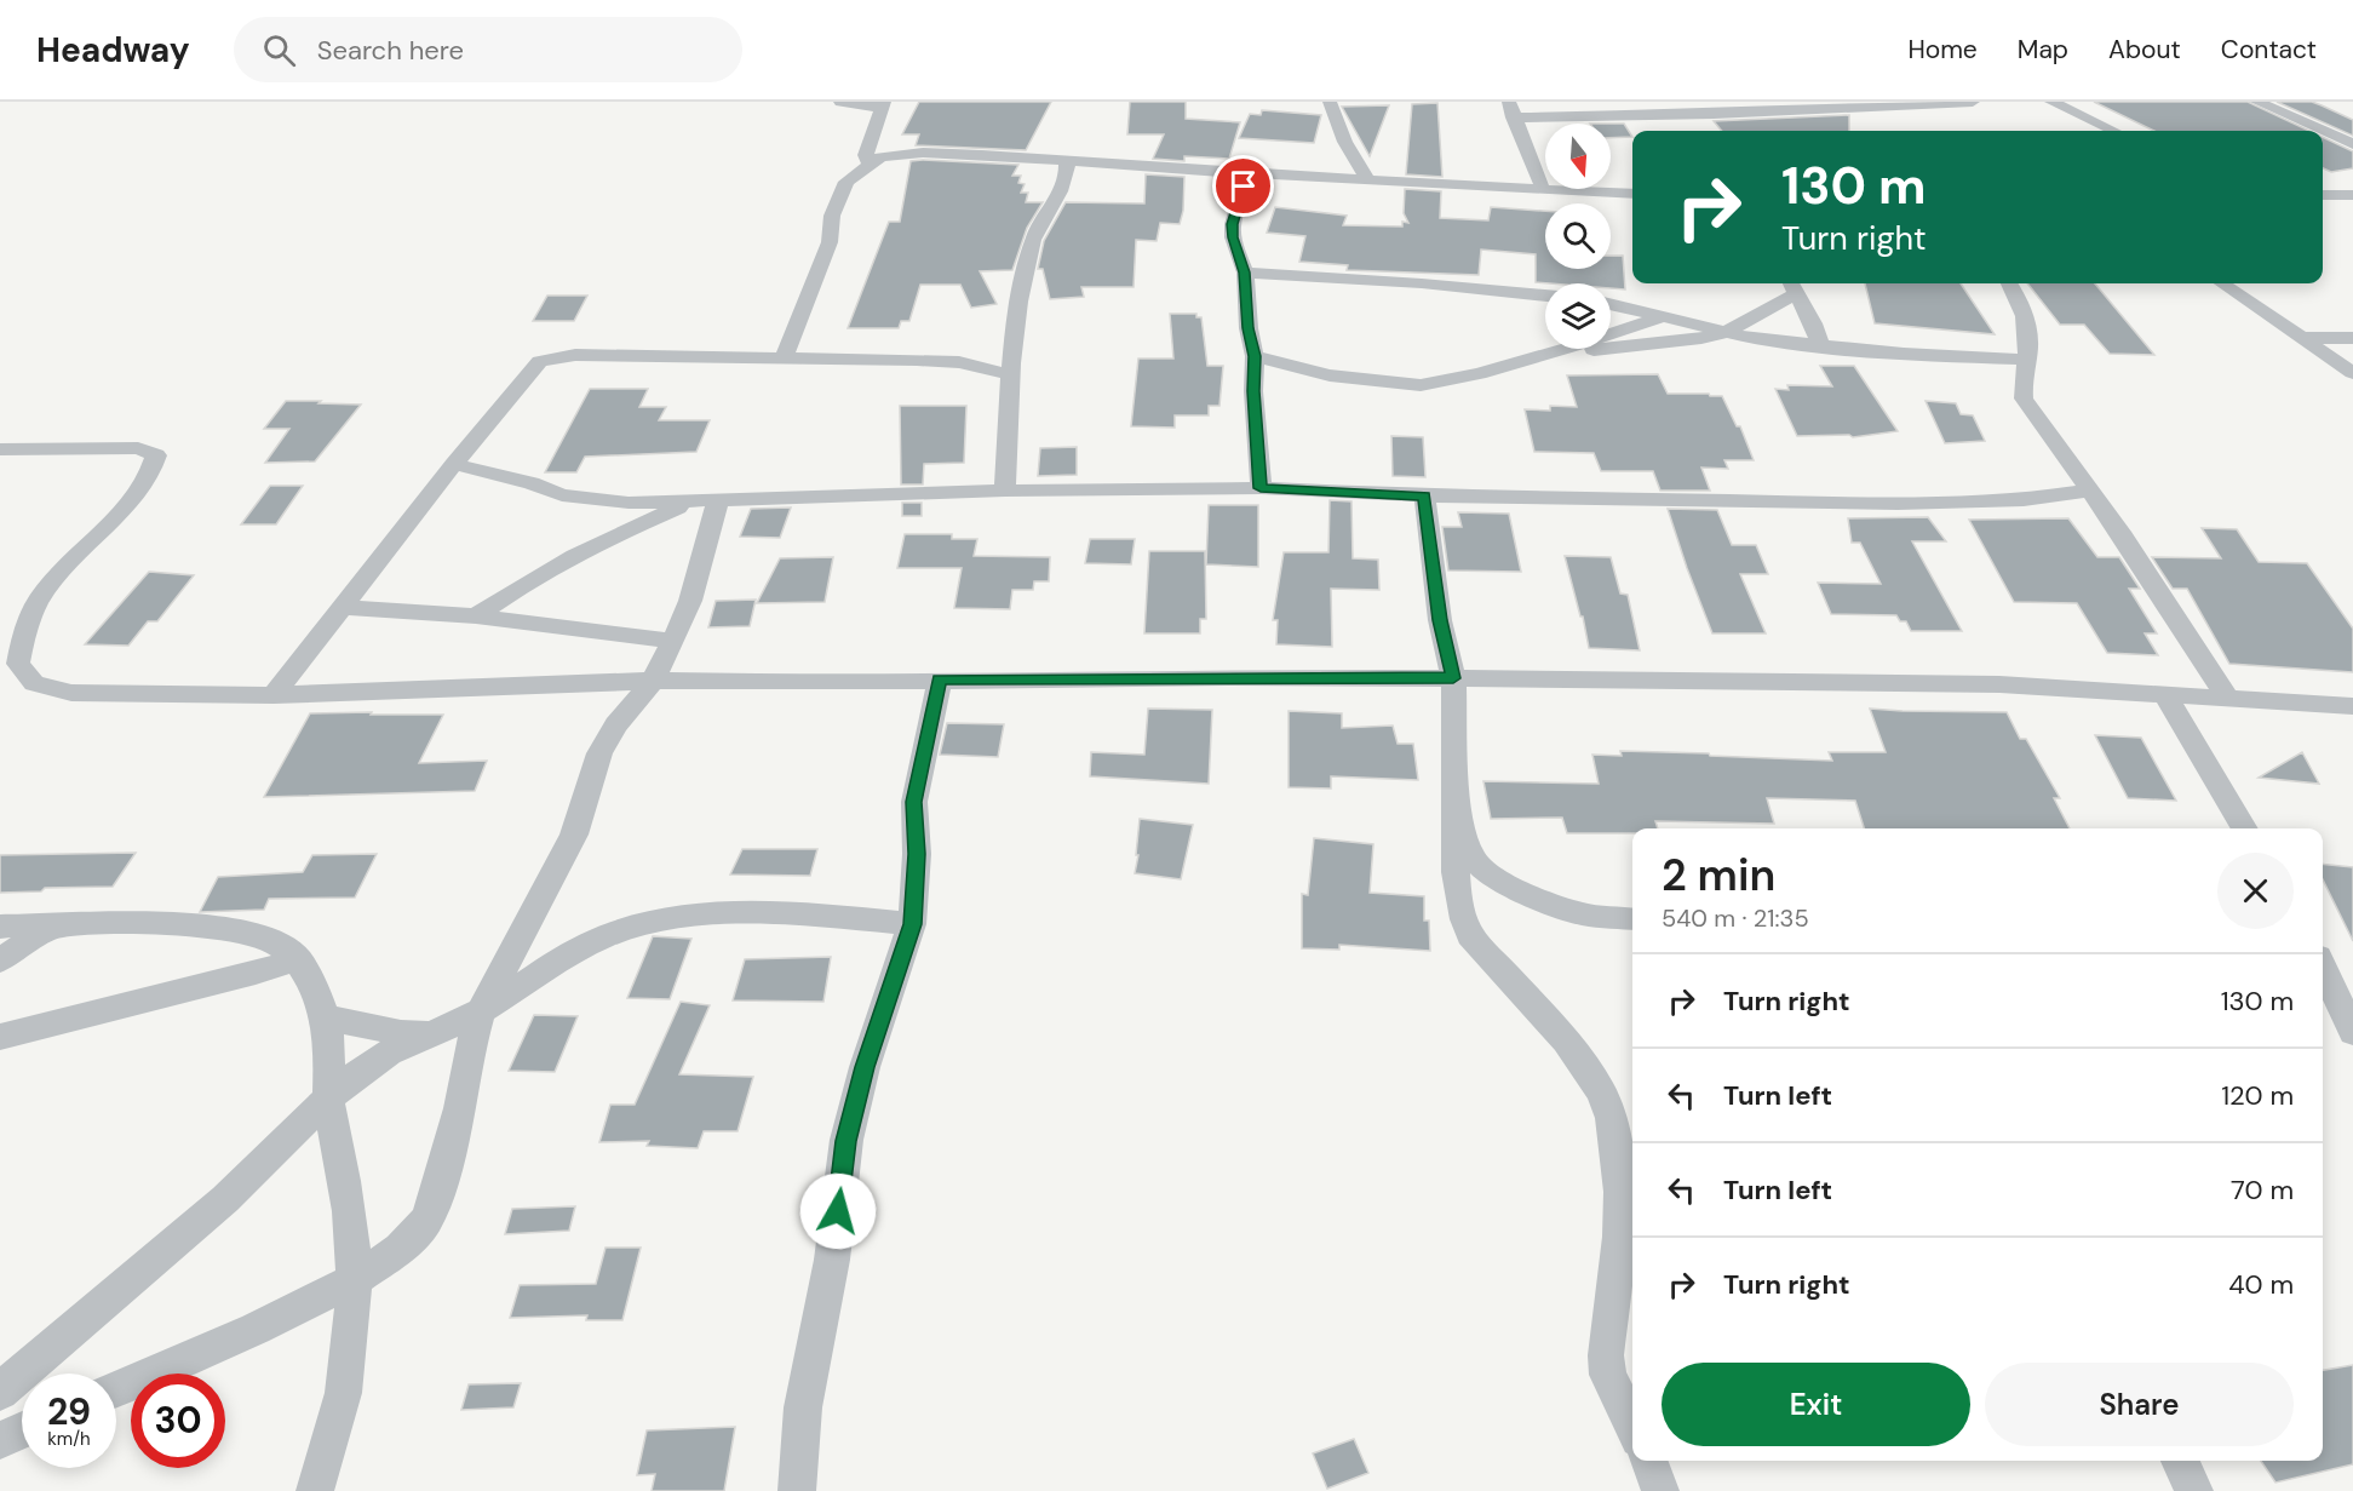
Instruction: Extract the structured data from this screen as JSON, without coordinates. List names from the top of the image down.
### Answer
{
  "north": "bottom",
  "page": {
    "header": "Headway",
    "search": "Search here",
    "nav": [
      "Home",
      "Map",
      "About",
      "Contact"
    ],
    "turn": ["130 m", "Turn right"],
    "heading": ["2 min", "540 m · 21:35"],
    "list": [
      {
        "name": "Turn right",
        "value": "130 m"
      },
      {
        "name": "Turn left",
        "value": "120 m"
      },
      {
        "name": "Turn left",
        "value": "70 m"
      },
      {
        "name": "Turn right",
        "value": "40 m"
      }
    ],
    "buttons": ["Exit", "Share"],
    "speed": "29 km/h",
    "limit": "30"
  }
}
